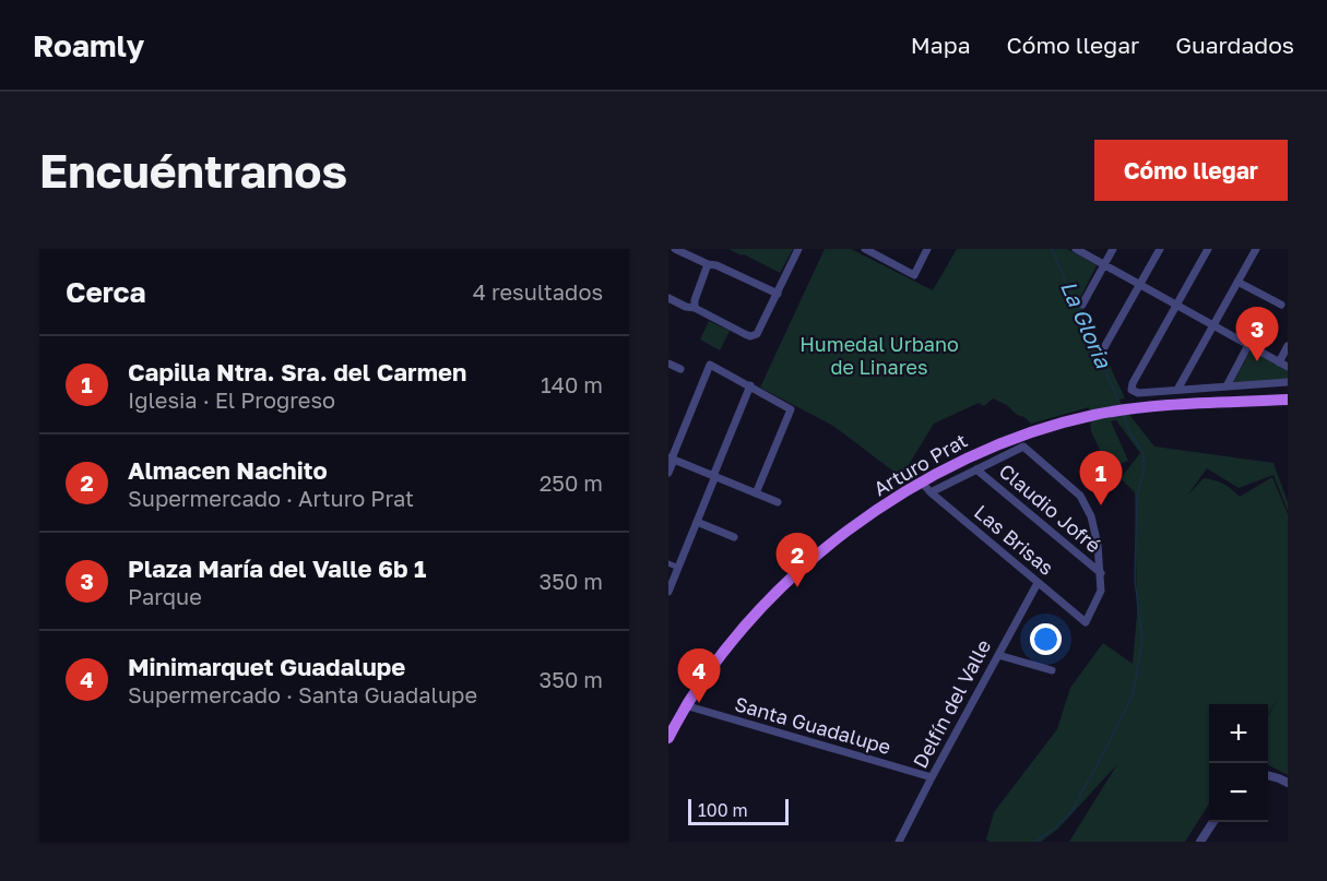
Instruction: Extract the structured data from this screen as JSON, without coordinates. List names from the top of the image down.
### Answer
{
  "streets": {
    "main road": ["Arturo Prat"],
    "street": [
      "Claudio Jofré",
      "Las Brisas",
      "Delfín del Valle",
      "Santa Guadalupe"
    ]
  },
  "crossings": [
    ["Arturo Prat", "Claudio Jofré"],
    ["Arturo Prat", "Las Brisas"],
    ["Arturo Prat", "Santa Guadalupe"],
    ["Claudio Jofré", "Las Brisas"],
    ["Las Brisas", "Delfín del Valle"],
    ["Delfín del Valle", "Santa Guadalupe"]
  ],
  "water": ["La Gloria"],
  "parks": ["Humedal Urbano de Linares"],
  "scale_bar": "100 m",
  "page": {
    "header": "Roamly",
    "nav": ["Mapa", "Cómo llegar", "Guardados"],
    "buttons": "Cómo llegar",
    "title": "Encuéntranos",
    "heading": ["Cerca", "4 resultados"],
    "pins": [
      "3",
      "1",
      "2",
      "4"
    ],
    "list": [
      {
        "mark": "1",
        "name": "Capilla Ntra. Sra. del Carmen",
        "note": "Iglesia · El Progreso",
        "value": "140 m"
      },
      {
        "mark": "2",
        "name": "Almacen Nachito",
        "note": "Supermercado · Arturo Prat",
        "value": "250 m"
      },
      {
        "mark": "3",
        "name": "Plaza María del Valle 6b 1",
        "note": "Parque",
        "value": "350 m"
      },
      {
        "mark": "4",
        "name": "Minimarquet Guadalupe",
        "note": "Supermercado · Santa Guadalupe",
        "value": "350 m"
      }
    ],
    "map_buttons": ["+", "−"],
    "scale": "100 m"
  }
}
